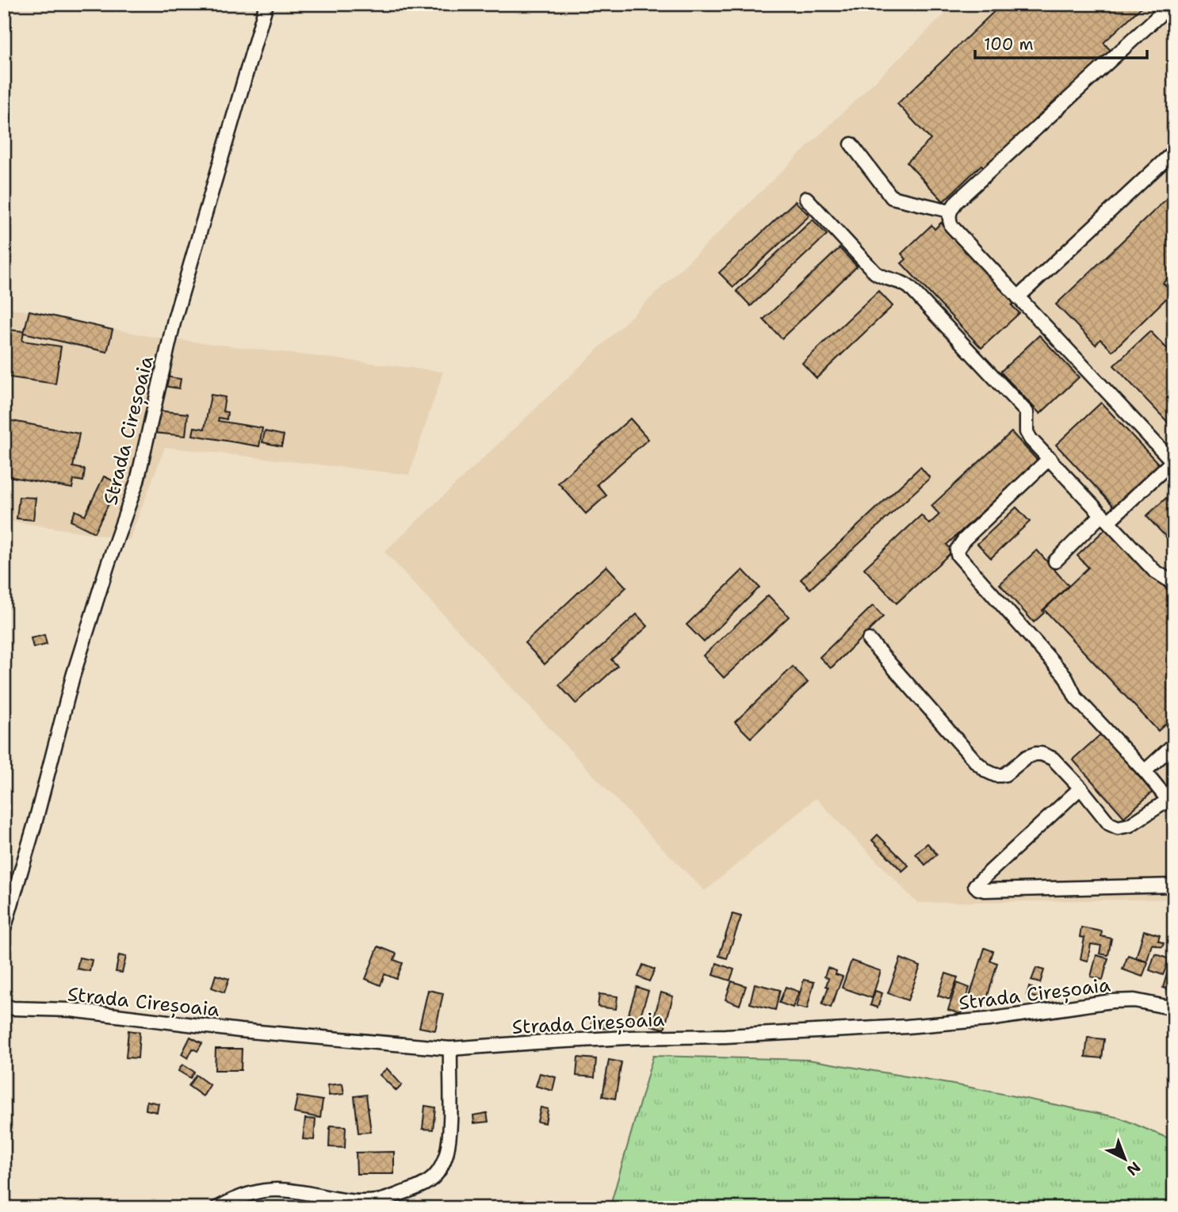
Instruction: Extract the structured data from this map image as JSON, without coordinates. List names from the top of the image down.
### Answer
{
  "streets": {
    "street": ["Strada Cireșoaia"]
  },
  "scale_bar": "100 m",
  "north": "bottom right"
}
